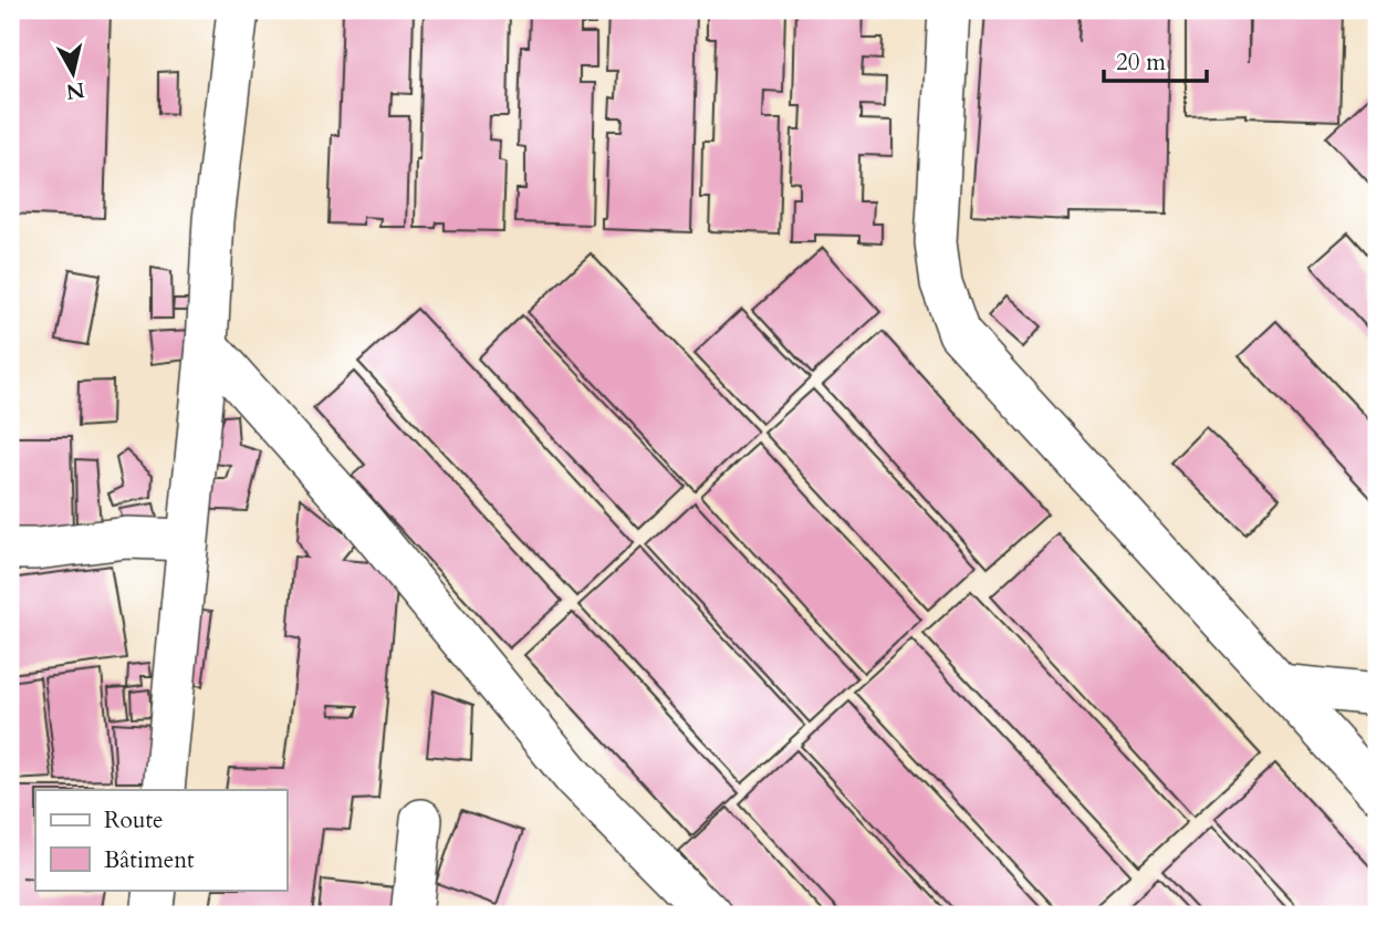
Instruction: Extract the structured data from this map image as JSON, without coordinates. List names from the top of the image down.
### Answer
{
  "legend": ["Route", "Bâtiment"],
  "scale_bar": "20 m",
  "north": "bottom"
}
